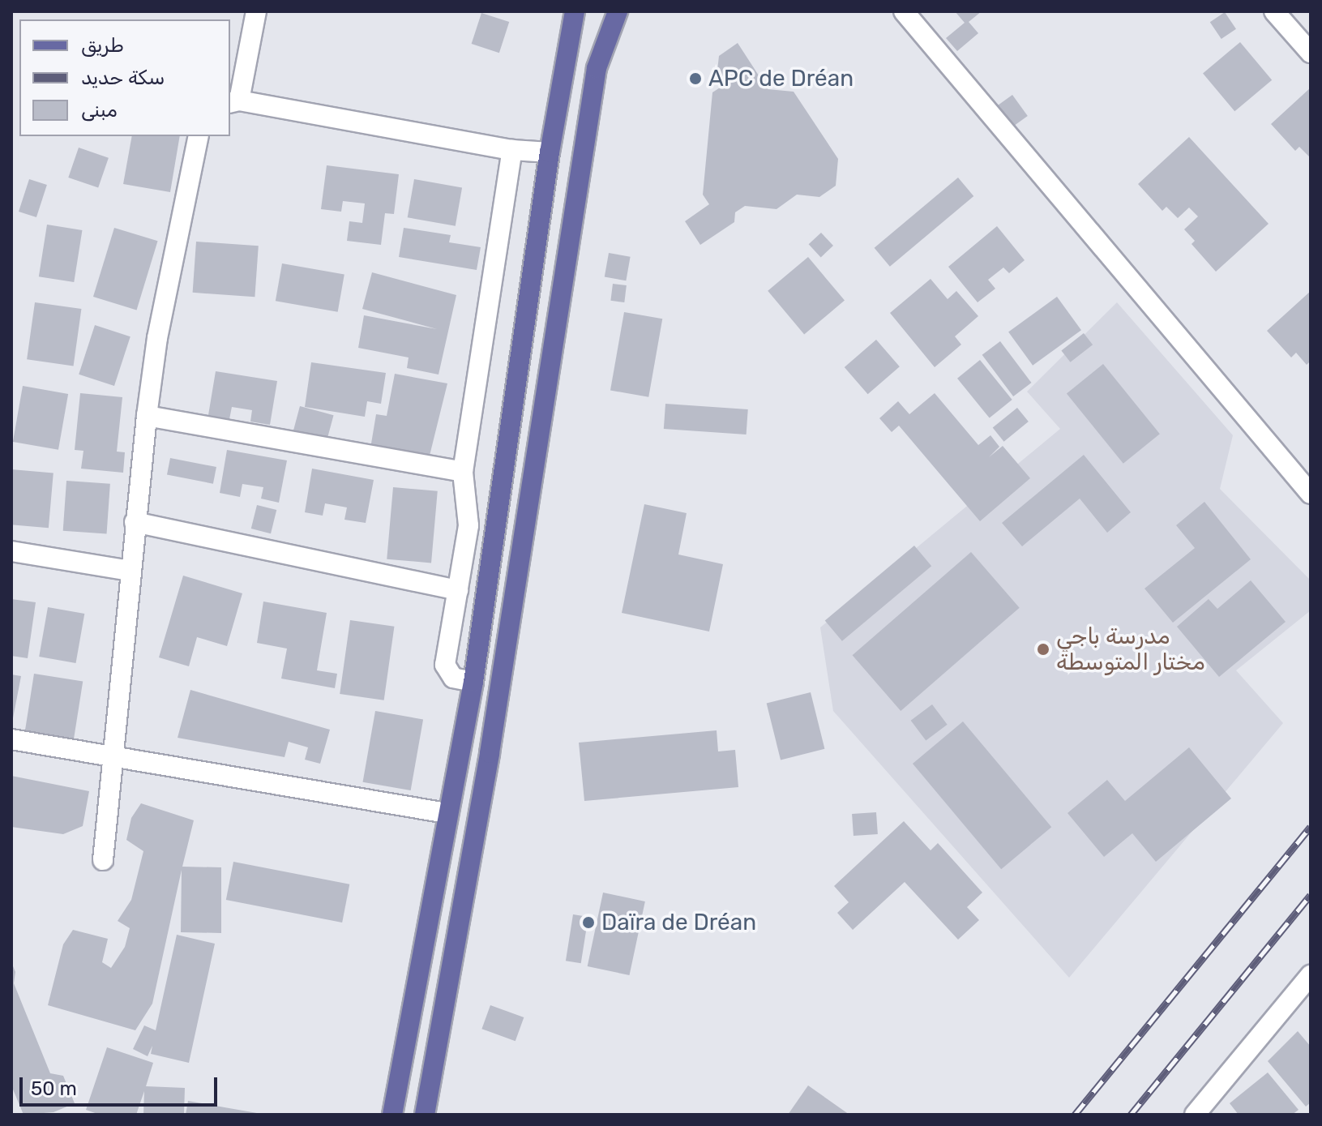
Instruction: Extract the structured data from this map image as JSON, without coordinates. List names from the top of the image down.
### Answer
{
  "places": ["APC de Dréan", "مدرسة باجي مختار المتوسطة", "Daïra de Dréan"],
  "legend": ["طريق", "سكة حديد", "مبنى"],
  "scale_bar": "50 m"
}
